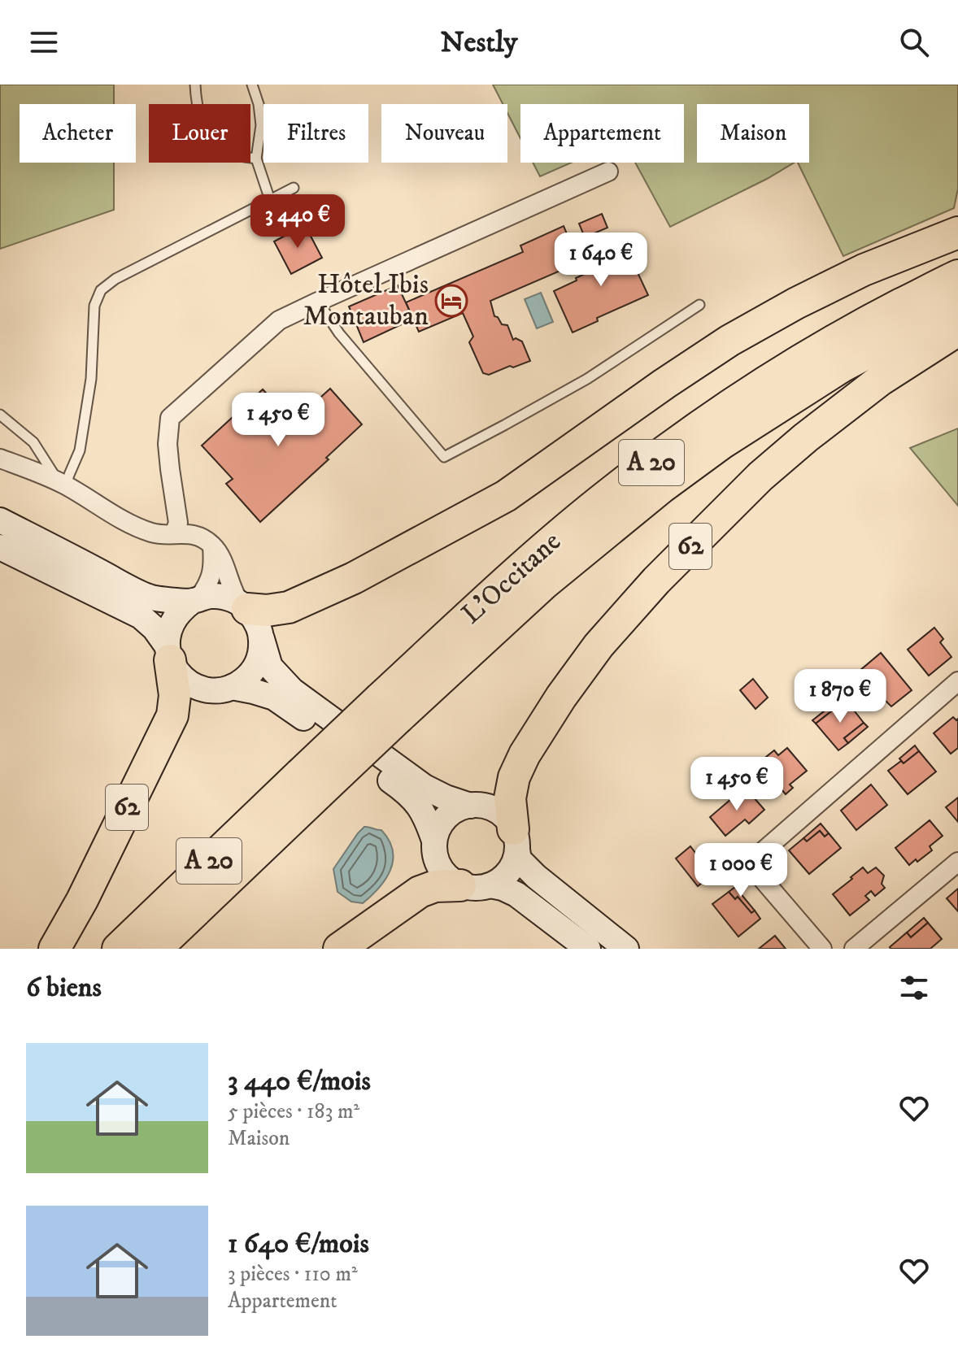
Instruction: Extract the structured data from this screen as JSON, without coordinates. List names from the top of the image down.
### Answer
{
  "streets": {
    "highway": ["A 20", "62", "L'Occitane"]
  },
  "places": {
    "hotel": ["Hôtel Ibis Montauban"]
  },
  "page": {
    "header": "Nestly",
    "chip": [
      "Acheter",
      "Louer",
      "Filtres",
      "Nouveau",
      "Appartement",
      "Maison"
    ],
    "price": [
      "3 440 €",
      "1 640 €",
      "1 450 €",
      "1 870 €",
      "1 450 €",
      "1 000 €"
    ],
    "heading": "6 biens",
    "list": [
      {
        "name": "3 440 €/mois",
        "note": "5 pièces · 183 m² · Maison"
      },
      {
        "name": "1 640 €/mois",
        "note": "3 pièces · 110 m² · Appartement"
      }
    ]
  }
}
